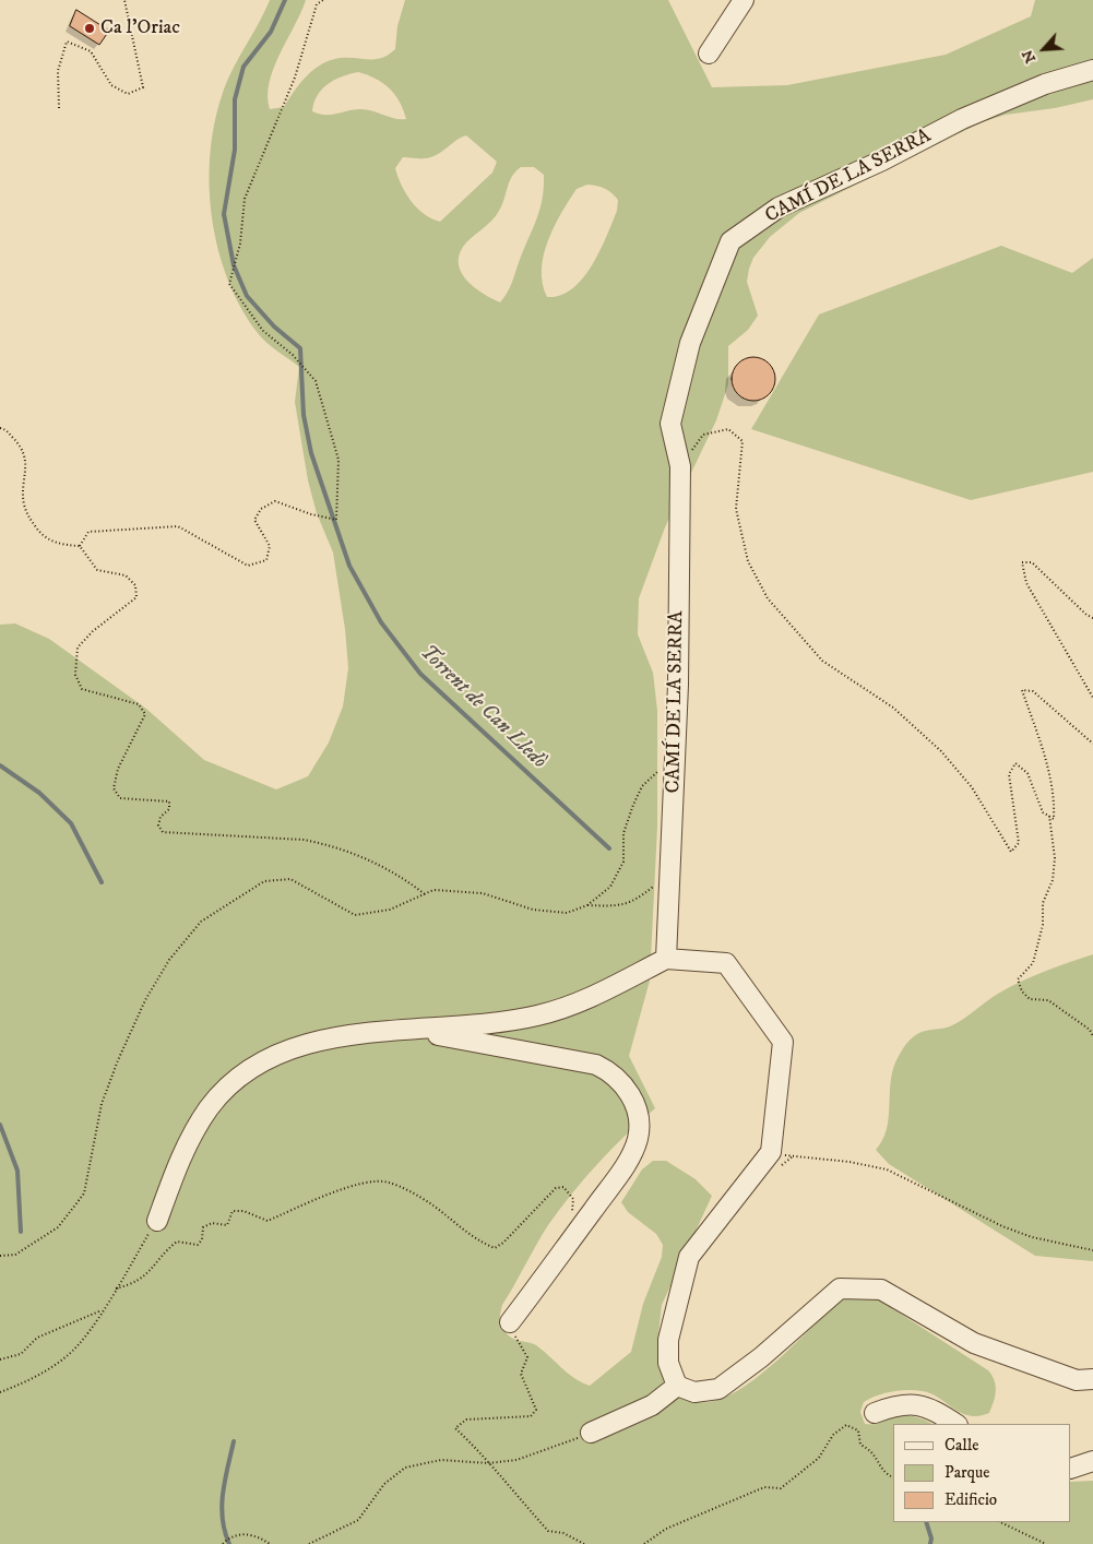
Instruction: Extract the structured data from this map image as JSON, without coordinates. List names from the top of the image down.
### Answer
{
  "streets": {
    "street": ["CAMÍ DE LA SERRA"]
  },
  "water": ["Torrent de Can Lledò"],
  "places": ["Ca l'Oriac"],
  "legend": ["Calle", "Parque", "Edificio"],
  "north": "bottom left"
}
